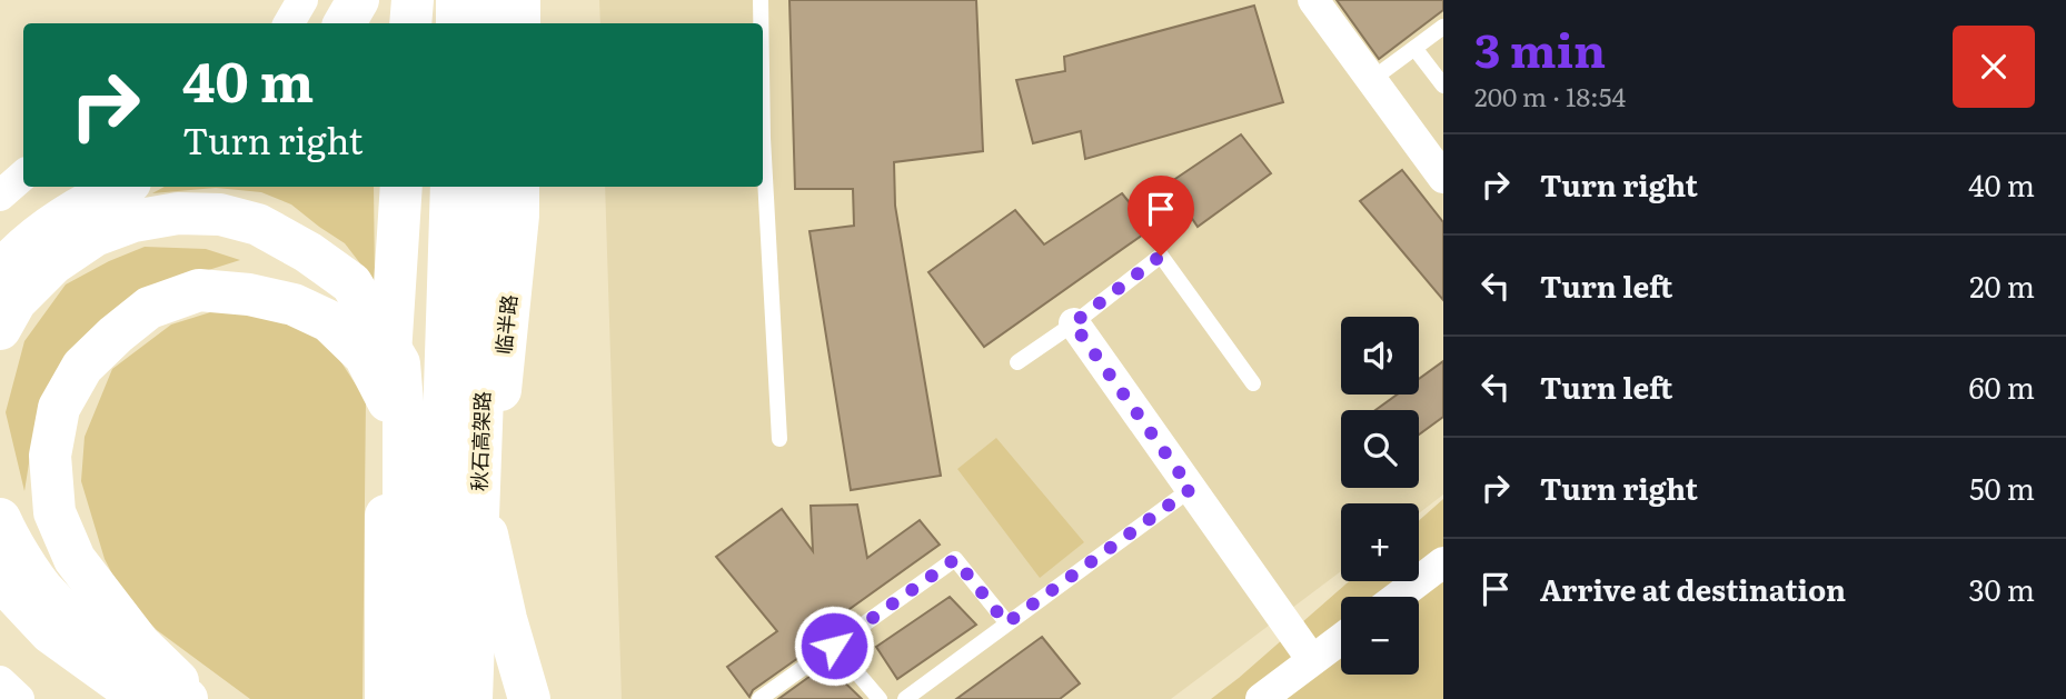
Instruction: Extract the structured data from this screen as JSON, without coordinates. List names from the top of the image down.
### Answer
{
  "streets": {
    "main road": ["临半路", "秋石高架路"]
  },
  "page": {
    "heading": ["3 min", "200 m · 18:54"],
    "turn": ["40 m", "Turn right"],
    "list": [
      {
        "name": "Turn right",
        "value": "40 m"
      },
      {
        "name": "Turn left",
        "value": "20 m"
      },
      {
        "name": "Turn left",
        "value": "60 m"
      },
      {
        "name": "Turn right",
        "value": "50 m"
      },
      {
        "name": "Arrive at destination",
        "value": "30 m"
      }
    ],
    "map_buttons": ["+", "−"]
  }
}
